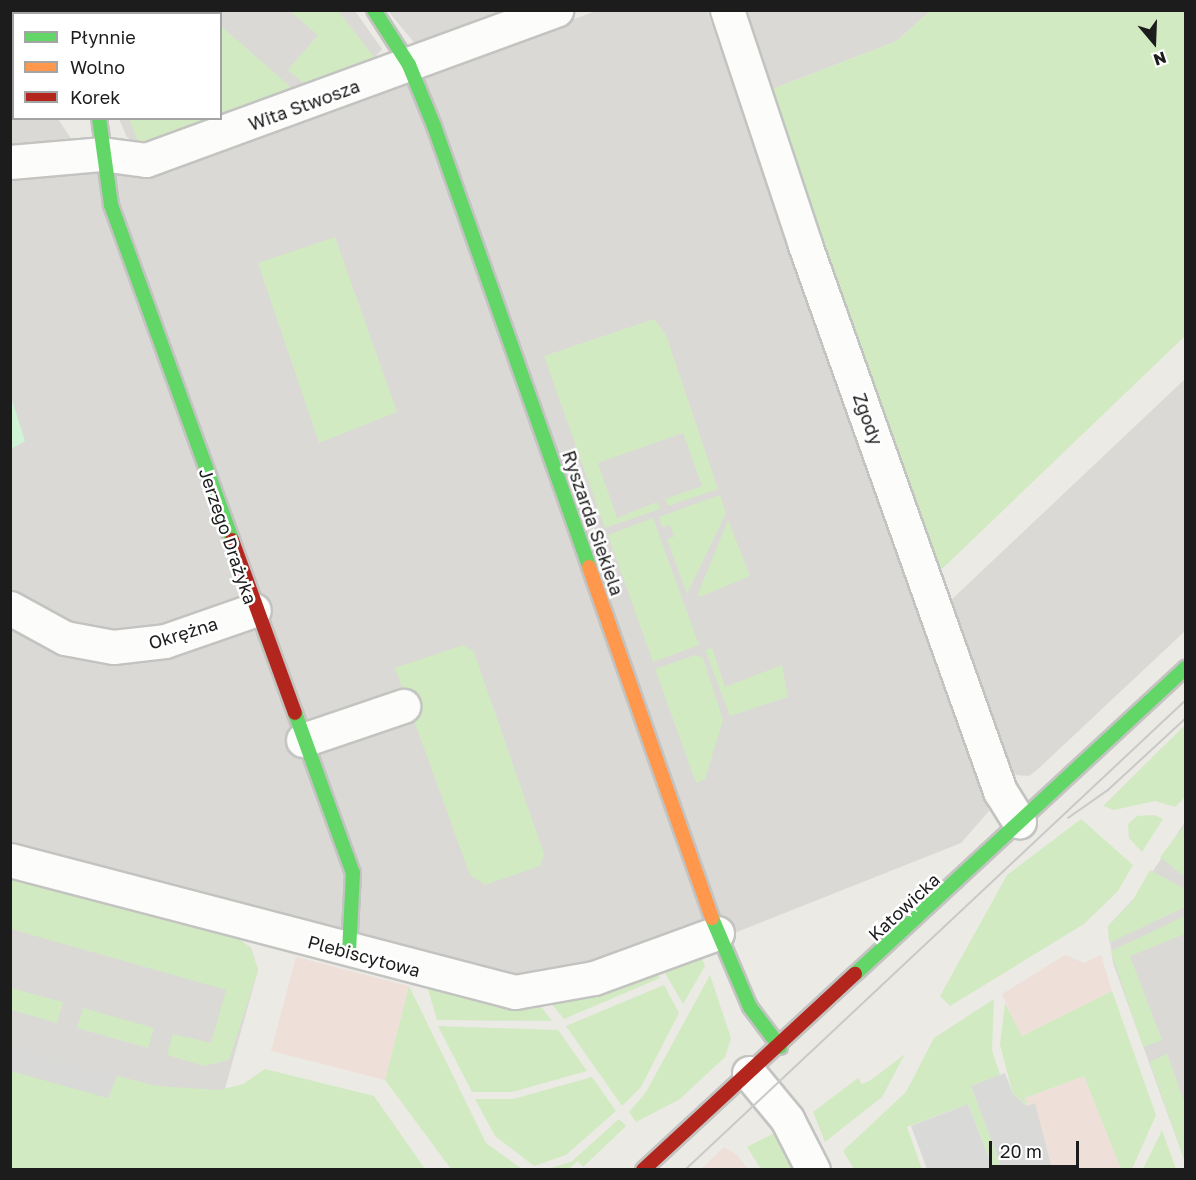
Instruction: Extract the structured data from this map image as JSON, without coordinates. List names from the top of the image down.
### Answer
{
  "streets": {
    "street": [
      "Wita Stwosza",
      "Zgody",
      "Ryszarda Siekiela",
      "Jerzego Drażyka",
      "Okrężna",
      "Katowicka",
      "Plebiscytowa"
    ]
  },
  "crossings": [
    ["Wita Stwosza", "Ryszarda Siekiela"],
    ["Wita Stwosza", "Jerzego Drażyka"],
    ["Zgody", "Katowicka"],
    ["Ryszarda Siekiela", "Katowicka"],
    ["Ryszarda Siekiela", "Plebiscytowa"],
    ["Jerzego Drażyka", "Okrężna"],
    ["Jerzego Drażyka", "Plebiscytowa"]
  ],
  "legend": ["Płynnie", "Wolno", "Korek"],
  "scale_bar": "20 m",
  "north": "bottom"
}
